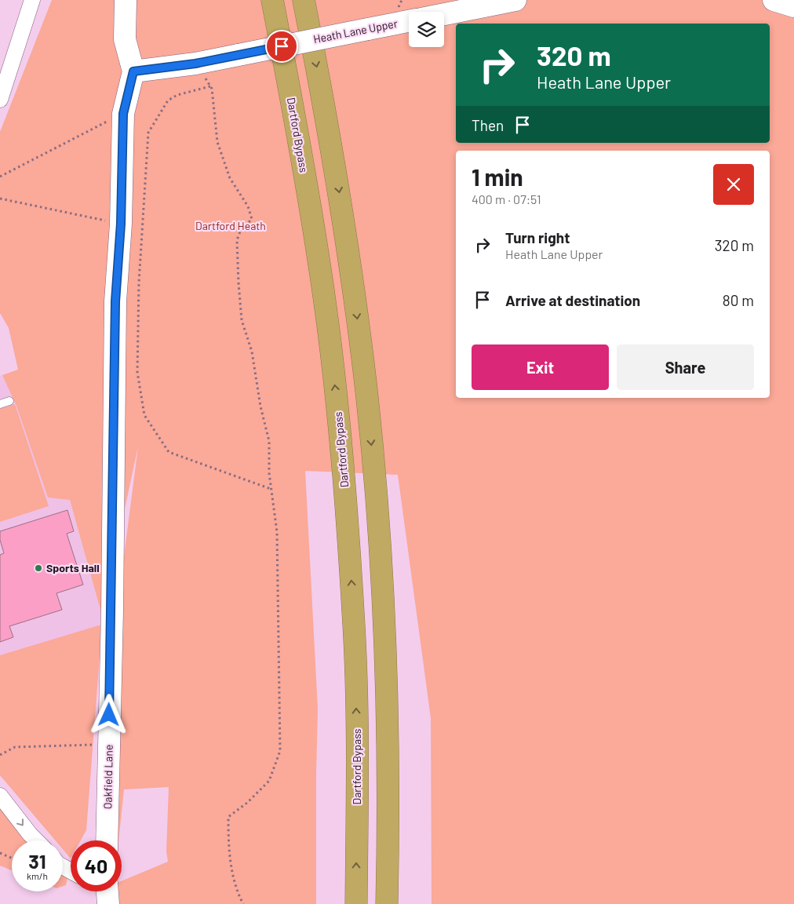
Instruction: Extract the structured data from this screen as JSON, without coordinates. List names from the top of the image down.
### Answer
{
  "streets": {
    "highway": ["Dartford Bypass"],
    "street": ["Heath Lane Upper", "Oakfield Lane"]
  },
  "crossings": [
    ["Heath Lane Upper", "Oakfield Lane"]
  ],
  "parks": ["Dartford Heath"],
  "places": ["Sports Hall"],
  "page": {
    "turn": ["320 m", "Heath Lane Upper"],
    "then": "Then",
    "heading": ["1 min", "400 m · 07:51"],
    "list": [
      {
        "name": "Turn right",
        "note": "Heath Lane Upper",
        "value": "320 m"
      },
      {
        "name": "Arrive at destination",
        "value": "80 m"
      }
    ],
    "buttons": ["Exit", "Share"],
    "speed": "31 km/h",
    "limit": "40"
  }
}
